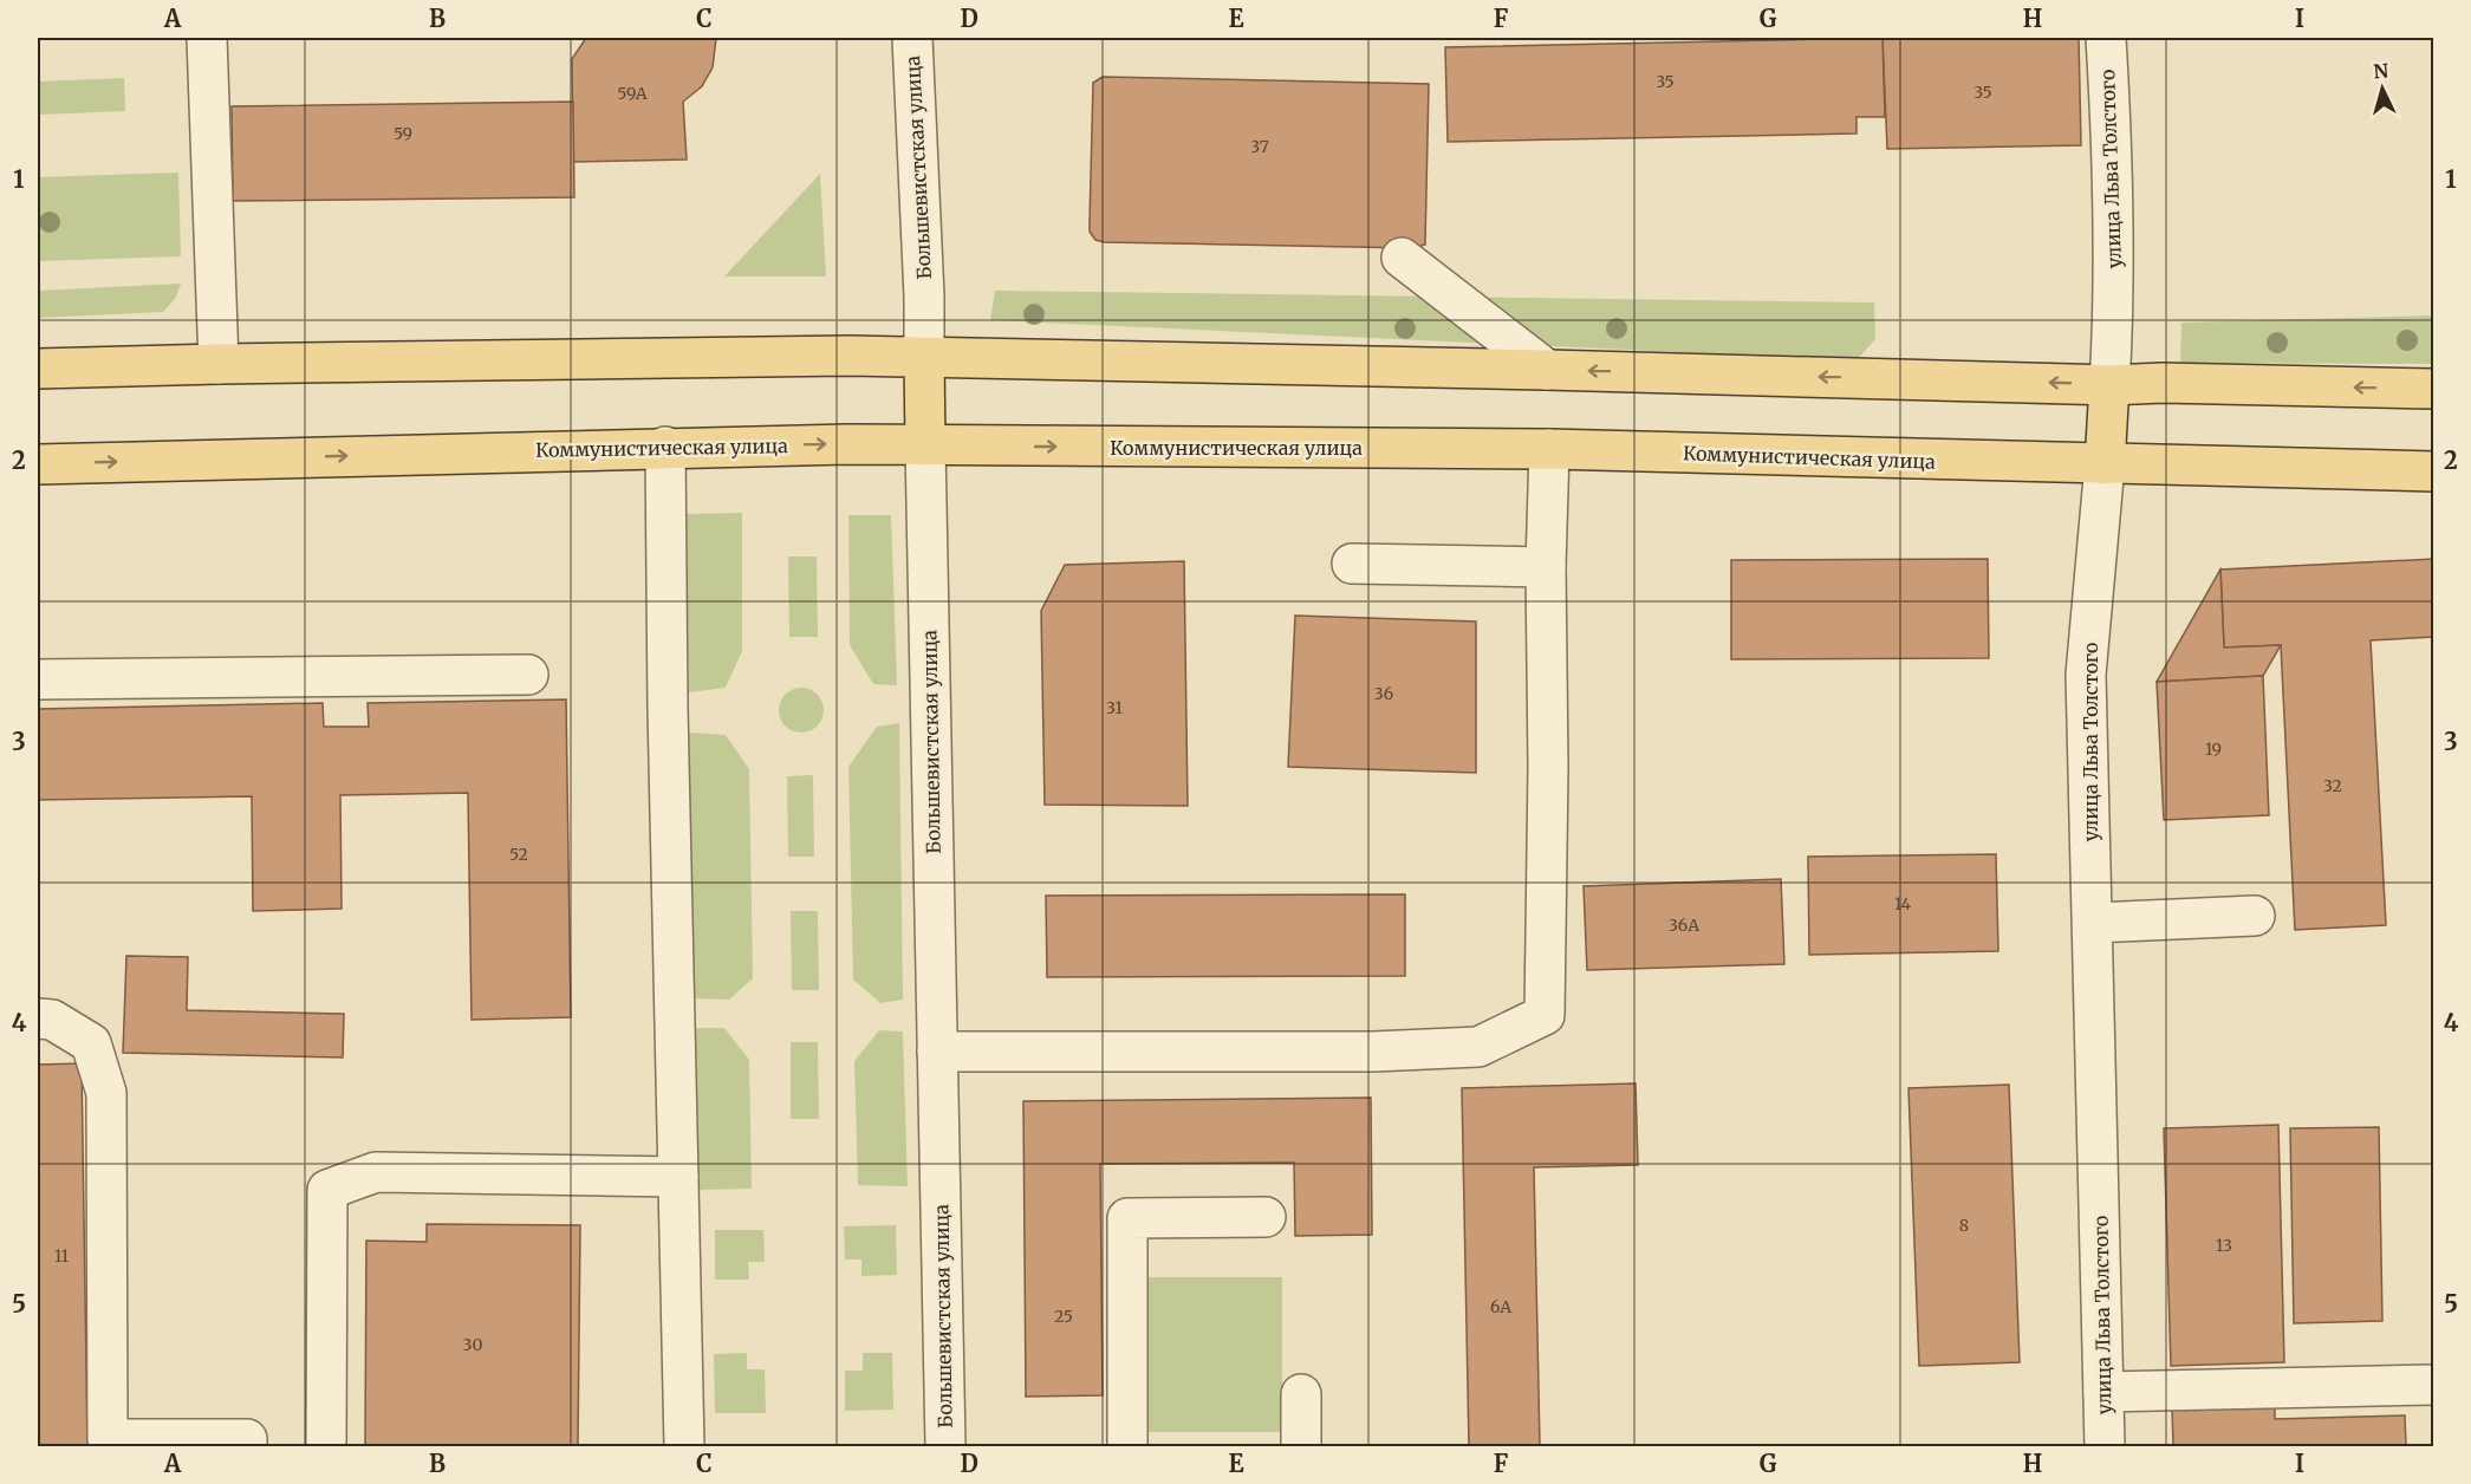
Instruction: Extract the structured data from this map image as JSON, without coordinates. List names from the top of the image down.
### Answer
{
  "streets": {
    "main road": ["Большевистская улица", "улица Льва Толстого", "Коммунистическая улица"]
  },
  "crossings": [
    ["Большевистская улица", "Коммунистическая улица"],
    ["улица Льва Толстого", "Коммунистическая улица"]
  ],
  "house_numbers": [
    "35",
    "35",
    "59А",
    "59",
    "37",
    "36",
    "31",
    "19",
    "32",
    "52",
    "14",
    "36А",
    "8",
    "13",
    "11",
    "6А",
    "25",
    "30"
  ],
  "north": "top",
  "grid": {
    "columns": [
      "A",
      "B",
      "C",
      "D",
      "E",
      "F",
      "G",
      "H",
      "I"
    ],
    "rows": [
      "1",
      "2",
      "3",
      "4",
      "5"
    ]
  }
}
